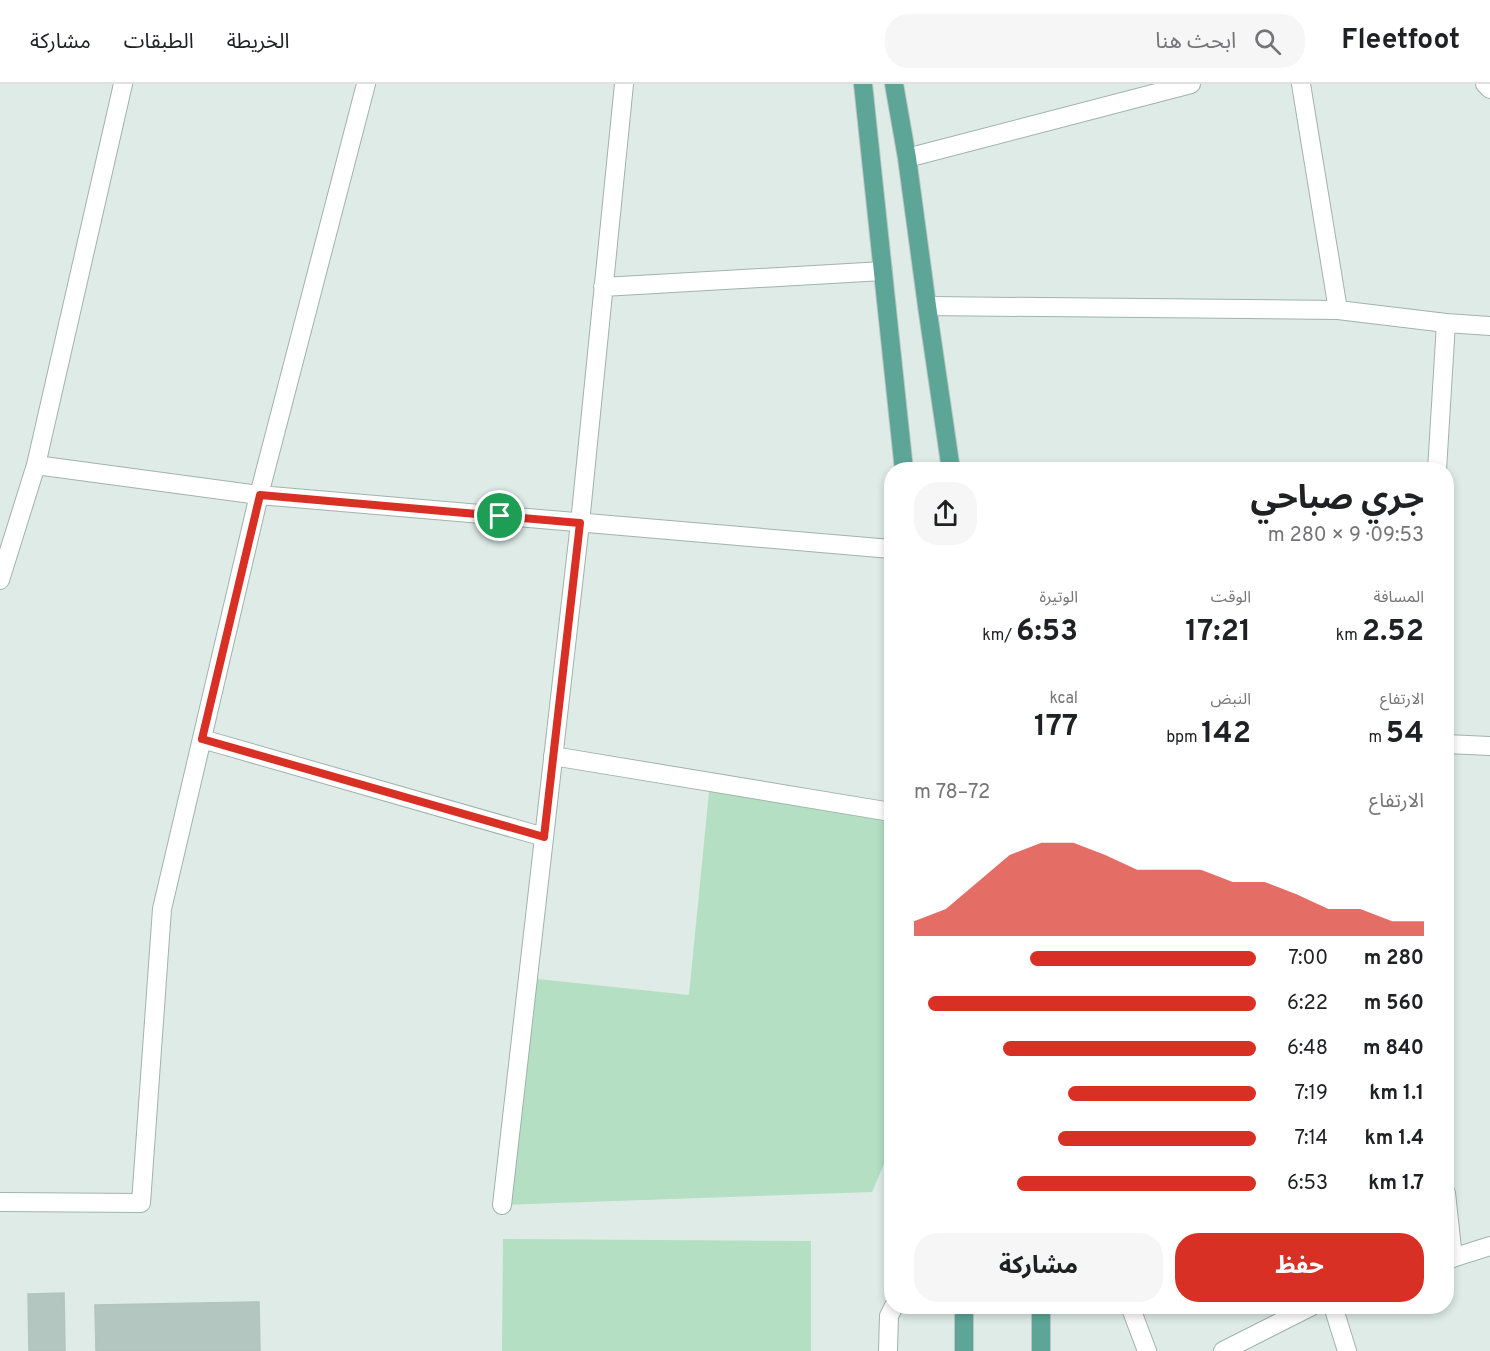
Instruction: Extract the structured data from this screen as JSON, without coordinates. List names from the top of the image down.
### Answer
{
  "page": {
    "header": "Fleetfoot",
    "search": "ابحث هنا",
    "nav": ["الخريطة", "الطبقات", "مشاركة"],
    "heading": ["جري صباحي", "09:53 · 9 × 280 m"],
    "stats": [
      ["المسافة", "2.52 km"],
      ["الوقت", "17:21"],
      ["الوتيرة", "6:53 /km"],
      ["الارتفاع", "54 m"],
      ["النبض", "142 bpm"],
      ["kcal", "177"]
    ],
    "chart": ["الارتفاع", "72–78 m"],
    "list": [
      {
        "name": "280 m",
        "note": "7:00"
      },
      {
        "name": "560 m",
        "note": "6:22"
      },
      {
        "name": "840 m",
        "note": "6:48"
      },
      {
        "name": "1.1 km",
        "note": "7:19"
      },
      {
        "name": "1.4 km",
        "note": "7:14"
      },
      {
        "name": "1.7 km",
        "note": "6:53"
      }
    ],
    "buttons": ["حفظ", "مشاركة"]
  }
}
